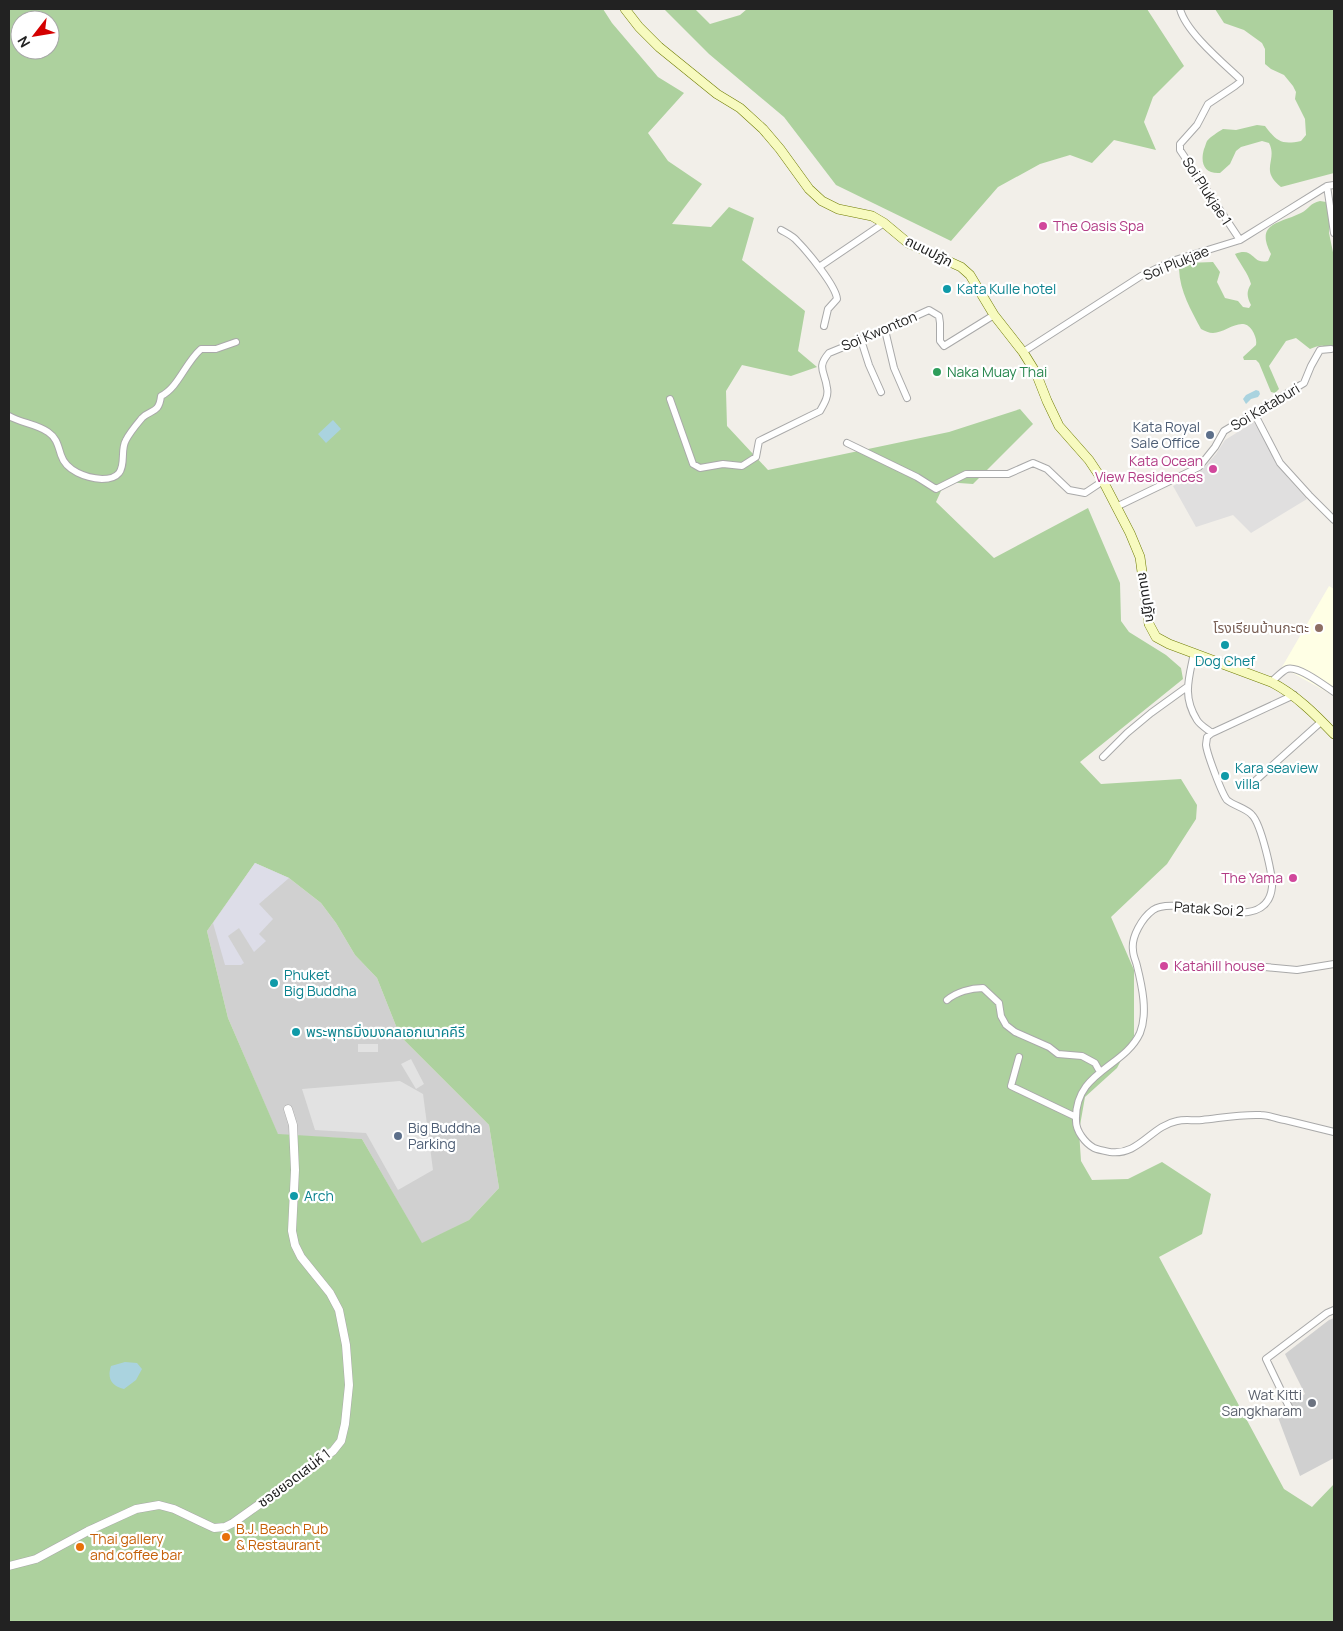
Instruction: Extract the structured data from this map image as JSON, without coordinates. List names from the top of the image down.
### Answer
{
  "streets": {
    "main road": ["ถนนปฏัก"],
    "street": [
      "Soi Plukjae 1",
      "Soi Plukjae",
      "Soi Kwonton",
      "Soi Kataburi",
      "Patak Soi 2",
      "ซอยยอดเสน่ห์ 1"
    ]
  },
  "crossings": [
    ["Soi Plukjae 1", "Soi Plukjae"],
    ["ถนนปฏัก", "Soi Plukjae"],
    ["ถนนปฏัก", "Soi Kwonton"],
    ["ถนนปฏัก", "Soi Kataburi"]
  ],
  "places": [
    "The Oasis Spa",
    "Kata Kulle hotel",
    "Naka Muay Thai",
    "Kata Royal Sale Office",
    "Kata Ocean View Residences",
    "โรงเรียนบ้านกะตะ",
    "Dog Chef",
    "Kara seaview villa",
    "The Yama",
    "Katahill house",
    "Phuket Big Buddha",
    "พระพุทธมิ่งมงคลเอกเนาคคีรี",
    "Big Buddha Parking",
    "Arch",
    "Wat Kitti Sangkharam",
    "B.J. Beach Pub & Restaurant",
    "Thai gallery and coffee bar"
  ],
  "north": "bottom left"
}
